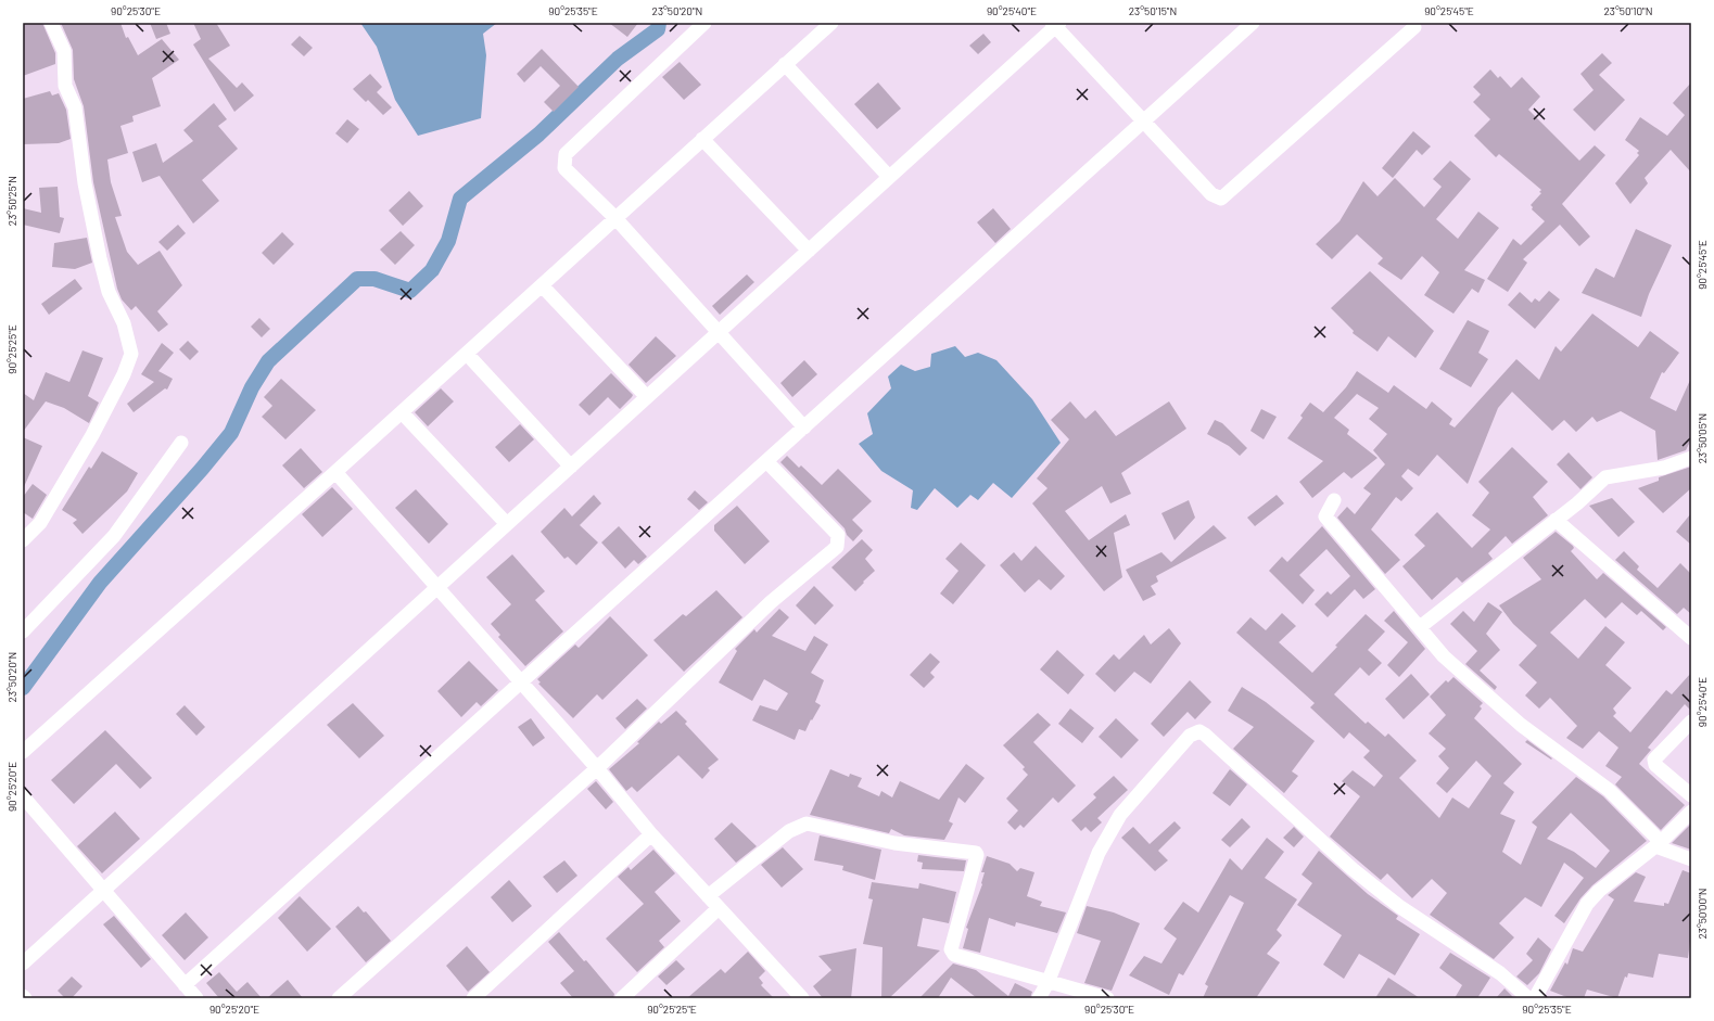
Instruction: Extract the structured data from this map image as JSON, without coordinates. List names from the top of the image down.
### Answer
{
  "coordinates": [
    "90°25'30\"E",
    "90°25'35\"E",
    "23°50'20\"N",
    "90°25'40\"E",
    "23°50'15\"N",
    "90°25'45\"E",
    "23°50'10\"N",
    "23°50'25\"N",
    "90°25'25\"E",
    "23°50'05\"N",
    "90°25'20\"E",
    "23°50'00\"N"
  ]
}
